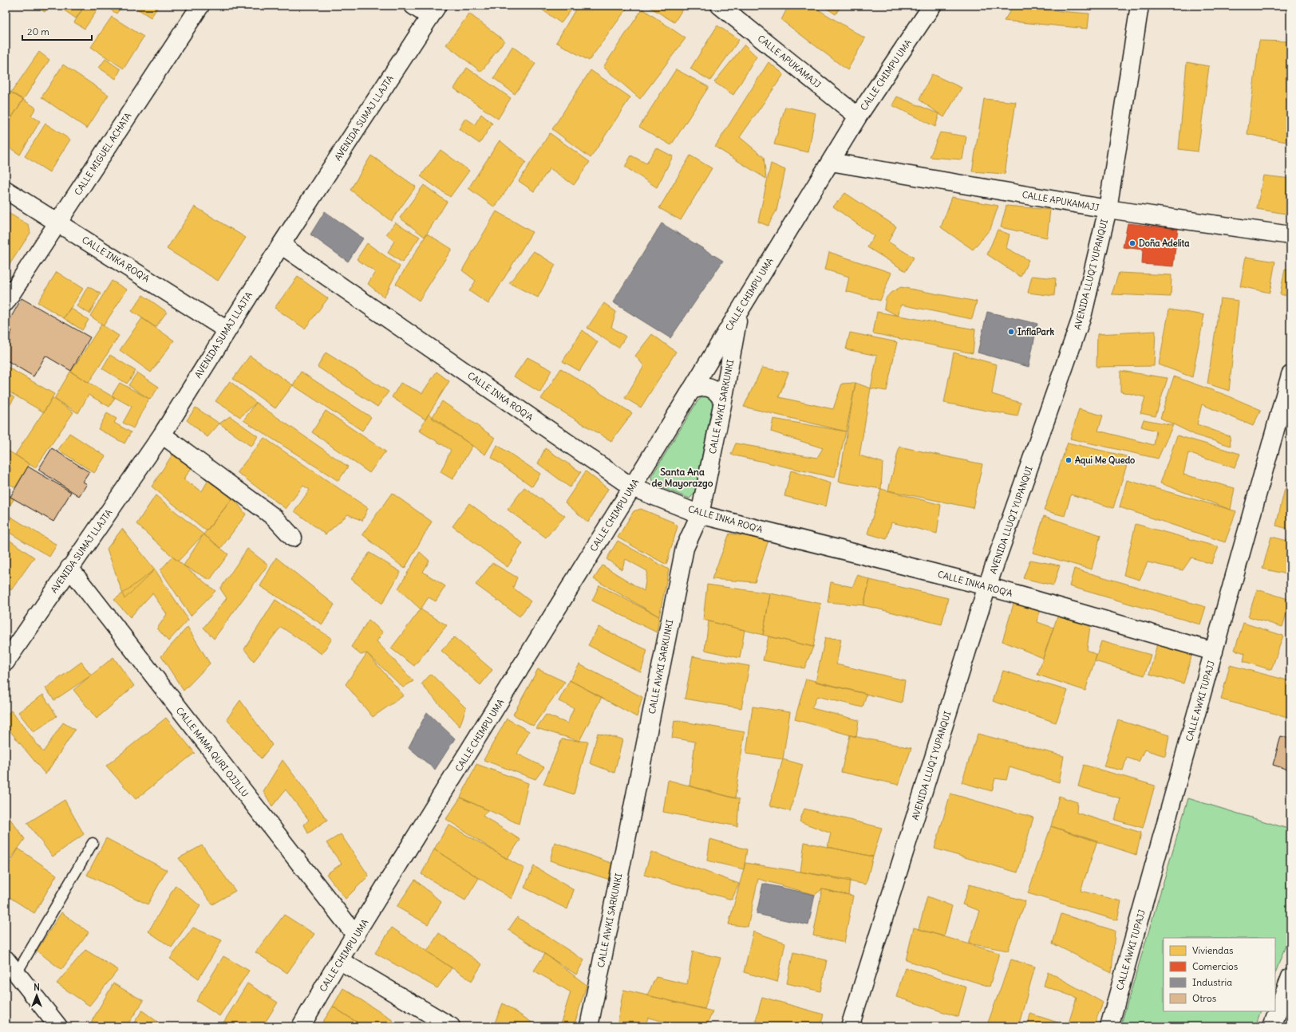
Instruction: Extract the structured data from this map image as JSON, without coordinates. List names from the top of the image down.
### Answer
{
  "streets": {
    "street": [
      "CALLE APUKAMAJJ",
      "CALLE CHIMPU UMA",
      "AVENIDA SUMAJ LLAJTA",
      "CALLE MIGUEL ACHATA",
      "CALLE INKA ROQ'A",
      "AVENIDA LLUQ'I YUPANQUI",
      "CALLE AWKI SARKUNKI",
      "CALLE AWKI TUPAJJ",
      "CALLE MAMA QURI OJJLLU"
    ]
  },
  "crossings": [
    ["CALLE APUKAMAJJ", "CALLE CHIMPU UMA"],
    ["CALLE APUKAMAJJ", "AVENIDA LLUQ'I YUPANQUI"],
    ["CALLE CHIMPU UMA", "CALLE INKA ROQ'A"],
    ["CALLE CHIMPU UMA", "CALLE AWKI SARKUNKI"],
    ["CALLE CHIMPU UMA", "CALLE MAMA QURI OJJLLU"],
    ["AVENIDA SUMAJ LLAJTA", "CALLE INKA ROQ'A"],
    ["AVENIDA SUMAJ LLAJTA", "CALLE MAMA QURI OJJLLU"],
    ["CALLE MIGUEL ACHATA", "CALLE INKA ROQ'A"],
    ["CALLE INKA ROQ'A", "AVENIDA LLUQ'I YUPANQUI"],
    ["CALLE INKA ROQ'A", "CALLE AWKI SARKUNKI"],
    ["CALLE INKA ROQ'A", "CALLE AWKI TUPAJJ"]
  ],
  "districts": ["Santa Ana de Mayorazgo"],
  "places": ["Doña Adelita", "InflaPark", "Aqui Me Quedo"],
  "legend": [
    "Viviendas",
    "Comercios",
    "Industria",
    "Otros"
  ],
  "scale_bar": "20 m",
  "north": "top"
}
